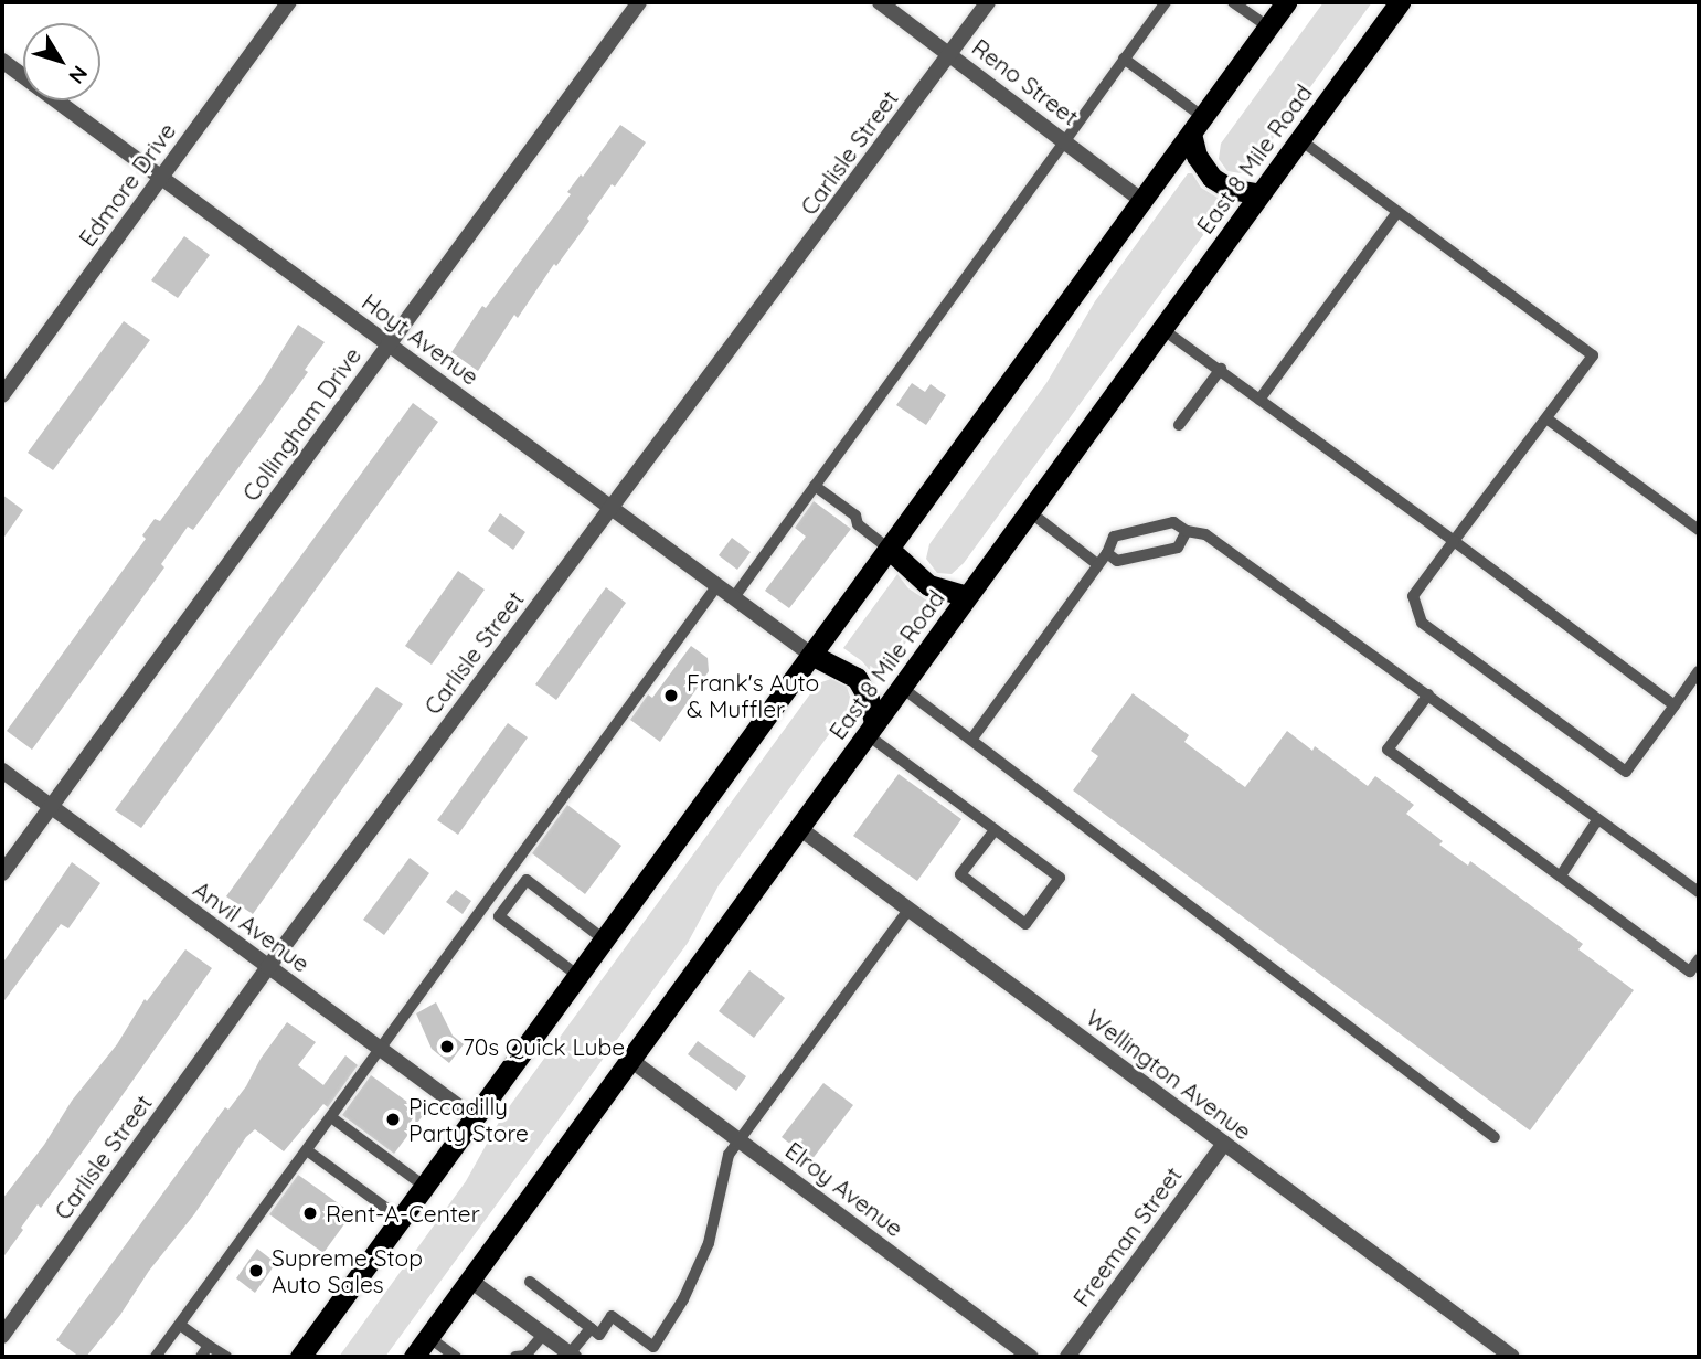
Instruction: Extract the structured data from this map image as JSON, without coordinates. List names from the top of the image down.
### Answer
{
  "streets": {
    "highway": ["East 8 Mile Road"],
    "street": [
      "Reno Street",
      "Carlisle Street",
      "Edmore Drive",
      "Hoyt Avenue",
      "Collingham Drive",
      "Anvil Avenue",
      "Wellington Avenue",
      "Elroy Avenue",
      "Freeman Street"
    ]
  },
  "crossings": [
    ["Reno Street", "Carlisle Street"],
    ["Carlisle Street", "Hoyt Avenue"],
    ["Carlisle Street", "Anvil Avenue"],
    ["East 8 Mile Road", "Wellington Avenue"],
    ["East 8 Mile Road", "Elroy Avenue"],
    ["Edmore Drive", "Hoyt Avenue"],
    ["Hoyt Avenue", "Collingham Drive"],
    ["Collingham Drive", "Anvil Avenue"],
    ["Wellington Avenue", "Freeman Street"]
  ],
  "places": [
    "Frank's Auto & Muffler",
    "70s Quick Lube",
    "Piccadilly Party Store",
    "Rent-A-Center",
    "Supreme Stop Auto Sales"
  ],
  "north": "bottom right"
}
